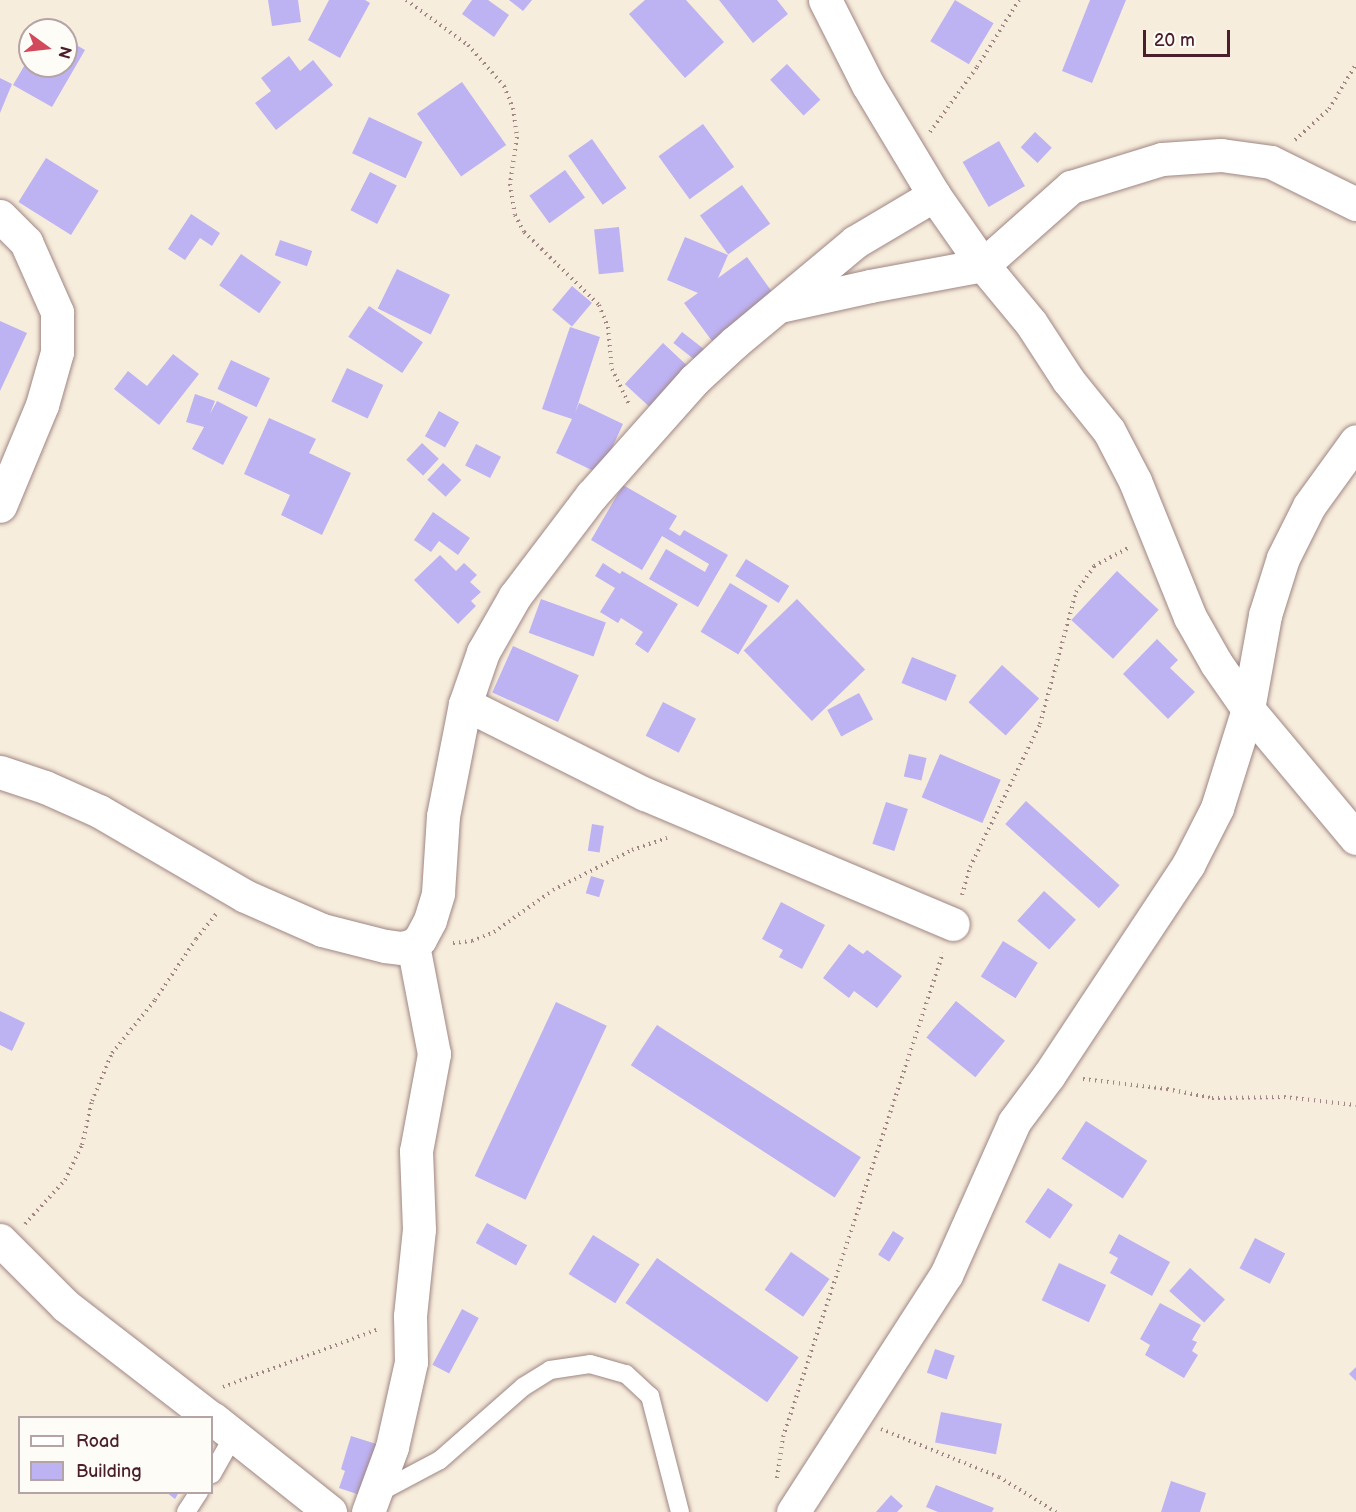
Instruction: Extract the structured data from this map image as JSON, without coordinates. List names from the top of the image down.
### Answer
{
  "legend": ["Road", "Building"],
  "scale_bar": "20 m",
  "north": "right"
}
